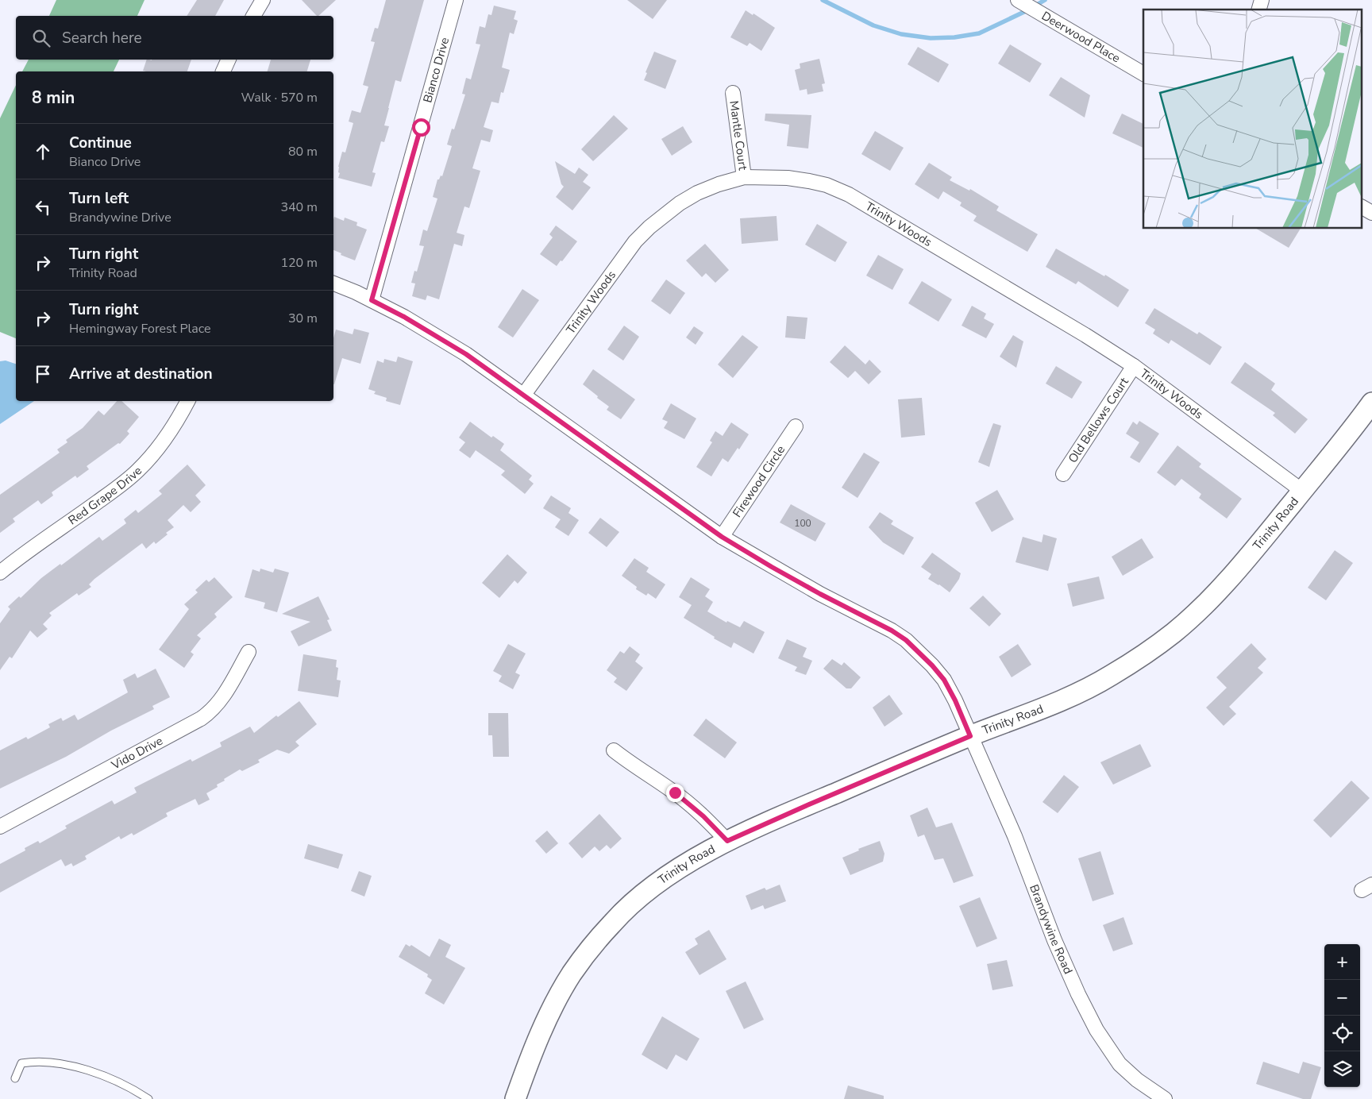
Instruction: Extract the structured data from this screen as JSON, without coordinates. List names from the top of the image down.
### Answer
{
  "streets": {
    "main road": ["Trinity Road"],
    "street": [
      "Deerwood Place",
      "Bianco Drive",
      "Mantle Court",
      "Trinity Woods",
      "Old Bellows Court",
      "Firewood Circle",
      "Red Grape Drive",
      "Vido Drive",
      "Brandywine Road"
    ]
  },
  "crossings": [
    ["Bianco Drive", "Brandywine Road"],
    ["Mantle Court", "Trinity Woods"],
    ["Trinity Woods", "Old Bellows Court"],
    ["Trinity Woods", "Trinity Road"],
    ["Trinity Woods", "Brandywine Road"],
    ["Firewood Circle", "Brandywine Road"],
    ["Trinity Road", "Brandywine Road"]
  ],
  "house_numbers": ["100"],
  "page": {
    "search": "Search here",
    "heading": ["8 min", "Walk · 570 m"],
    "list": [
      ["Continue", "Bianco Drive", "80 m"],
      ["Turn left", "Brandywine Drive", "340 m"],
      ["Turn right", "Trinity Road", "120 m"],
      ["Turn right", "Hemingway Forest Place", "30 m"],
      "Arrive at destination"
    ],
    "map_buttons": ["+", "−"]
  }
}
